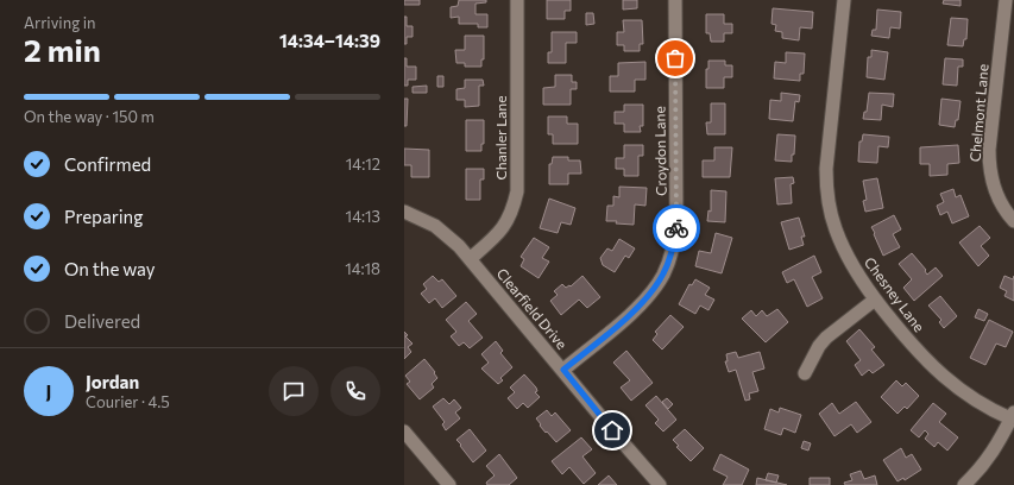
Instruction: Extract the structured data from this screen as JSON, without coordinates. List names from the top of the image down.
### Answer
{
  "streets": {
    "street": [
      "Chelmont Lane",
      "Chanler Lane",
      "Croydon Lane",
      "Chesney Lane",
      "Clearfield Drive"
    ]
  },
  "crossings": [
    ["Chanler Lane", "Clearfield Drive"],
    ["Croydon Lane", "Clearfield Drive"]
  ],
  "page": {
    "heading": ["2 min", "Arriving in", "14:34–14:39"],
    "panel": ["Jordan", "Courier · 4.5"],
    "bar": "On the way · 150 m",
    "list": [
      ["Confirmed", "14:12"],
      ["Preparing", "14:13"],
      ["On the way", "14:18"],
      "Delivered"
    ],
    "round": "J"
  }
}
